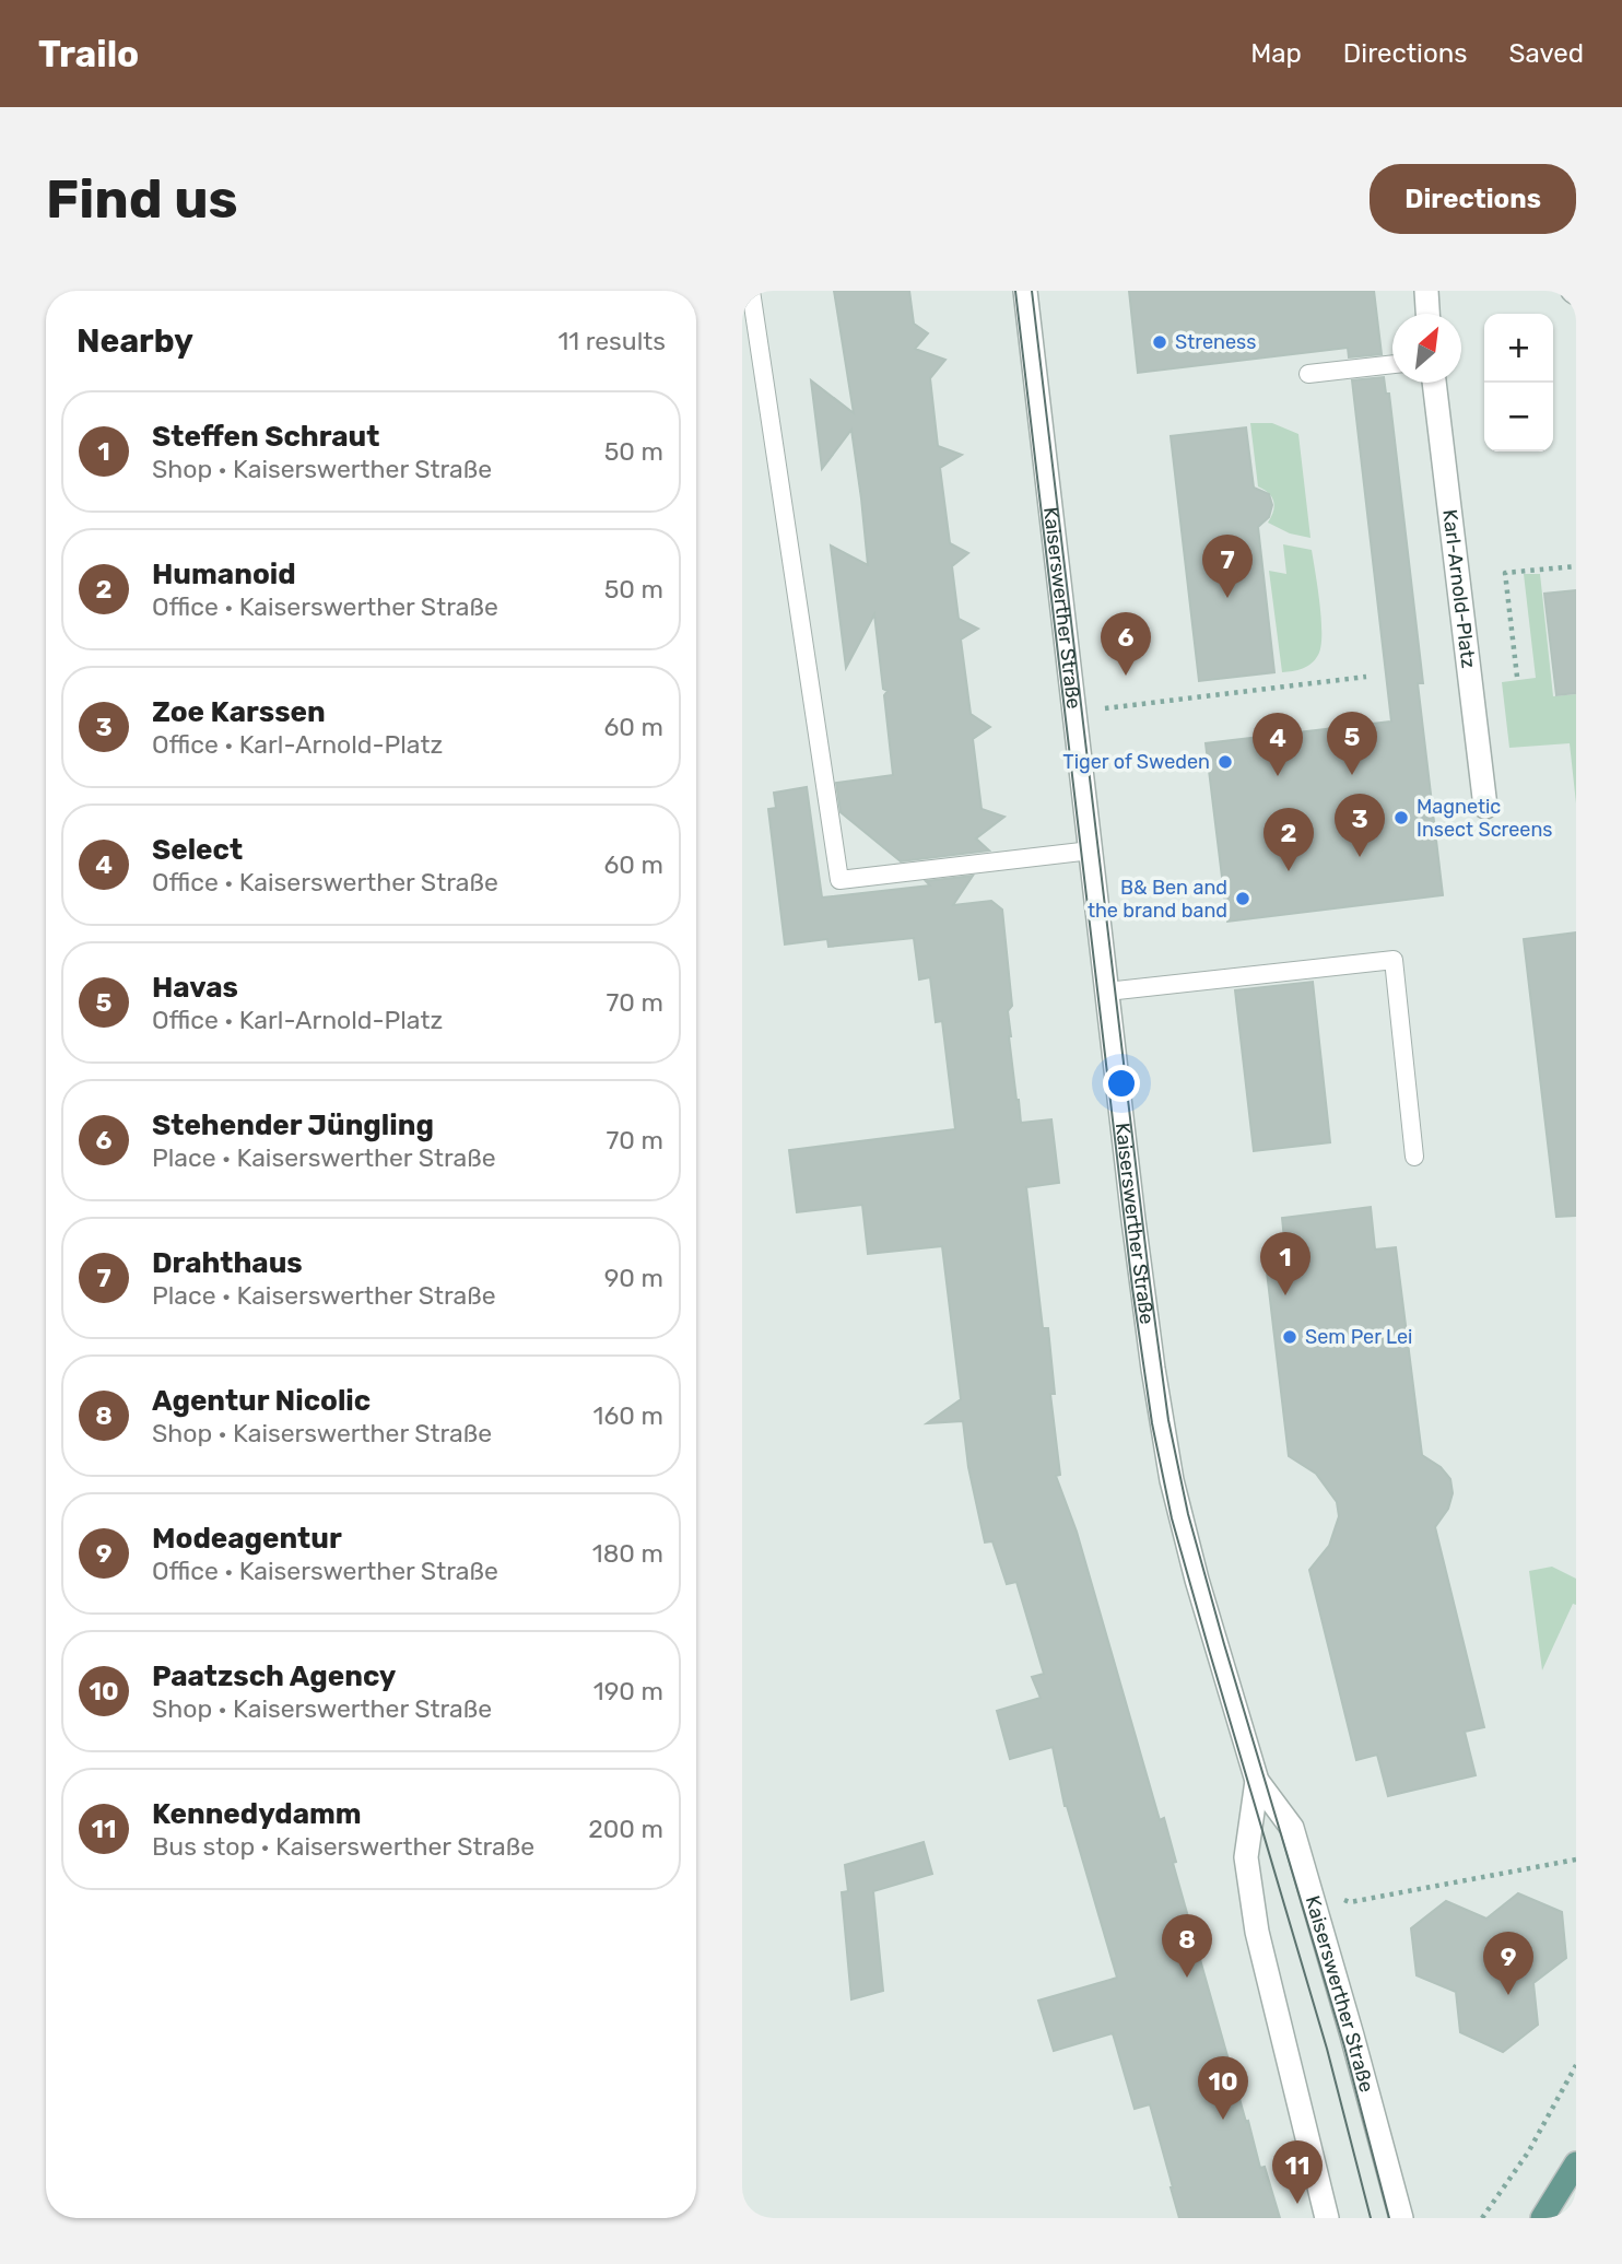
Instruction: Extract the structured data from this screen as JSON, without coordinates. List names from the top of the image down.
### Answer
{
  "streets": {
    "street": ["Karl-Arnold-Platz", "Kaiserswerther Straße"]
  },
  "places": [
    "Streness",
    "Tiger of Sweden",
    "Magnetic Insect Screens",
    "B& Ben and the brand band",
    "Sem Per Lei"
  ],
  "north": "top right",
  "page": {
    "header": "Trailo",
    "nav": ["Map", "Directions", "Saved"],
    "buttons": "Directions",
    "title": "Find us",
    "heading": ["Nearby", "11 results"],
    "map_buttons": ["+", "−"],
    "list": [
      {
        "mark": "1",
        "name": "Steffen Schraut",
        "note": "Shop · Kaiserswerther Straße",
        "value": "50 m"
      },
      {
        "mark": "2",
        "name": "Humanoid",
        "note": "Office · Kaiserswerther Straße",
        "value": "50 m"
      },
      {
        "mark": "3",
        "name": "Zoe Karssen",
        "note": "Office · Karl-Arnold-Platz",
        "value": "60 m"
      },
      {
        "mark": "4",
        "name": "Select",
        "note": "Office · Kaiserswerther Straße",
        "value": "60 m"
      },
      {
        "mark": "5",
        "name": "Havas",
        "note": "Office · Karl-Arnold-Platz",
        "value": "70 m"
      },
      {
        "mark": "6",
        "name": "Stehender Jüngling",
        "note": "Place · Kaiserswerther Straße",
        "value": "70 m"
      },
      {
        "mark": "7",
        "name": "Drahthaus",
        "note": "Place · Kaiserswerther Straße",
        "value": "90 m"
      },
      {
        "mark": "8",
        "name": "Agentur Nicolic",
        "note": "Shop · Kaiserswerther Straße",
        "value": "160 m"
      },
      {
        "mark": "9",
        "name": "Modeagentur",
        "note": "Office · Kaiserswerther Straße",
        "value": "180 m"
      },
      {
        "mark": "10",
        "name": "Paatzsch Agency",
        "note": "Shop · Kaiserswerther Straße",
        "value": "190 m"
      },
      {
        "mark": "11",
        "name": "Kennedydamm",
        "note": "Bus stop · Kaiserswerther Straße",
        "value": "200 m"
      }
    ],
    "pins": [
      "7",
      "6",
      "5",
      "4",
      "3",
      "2",
      "1",
      "8",
      "9",
      "10",
      "11"
    ]
  }
}
